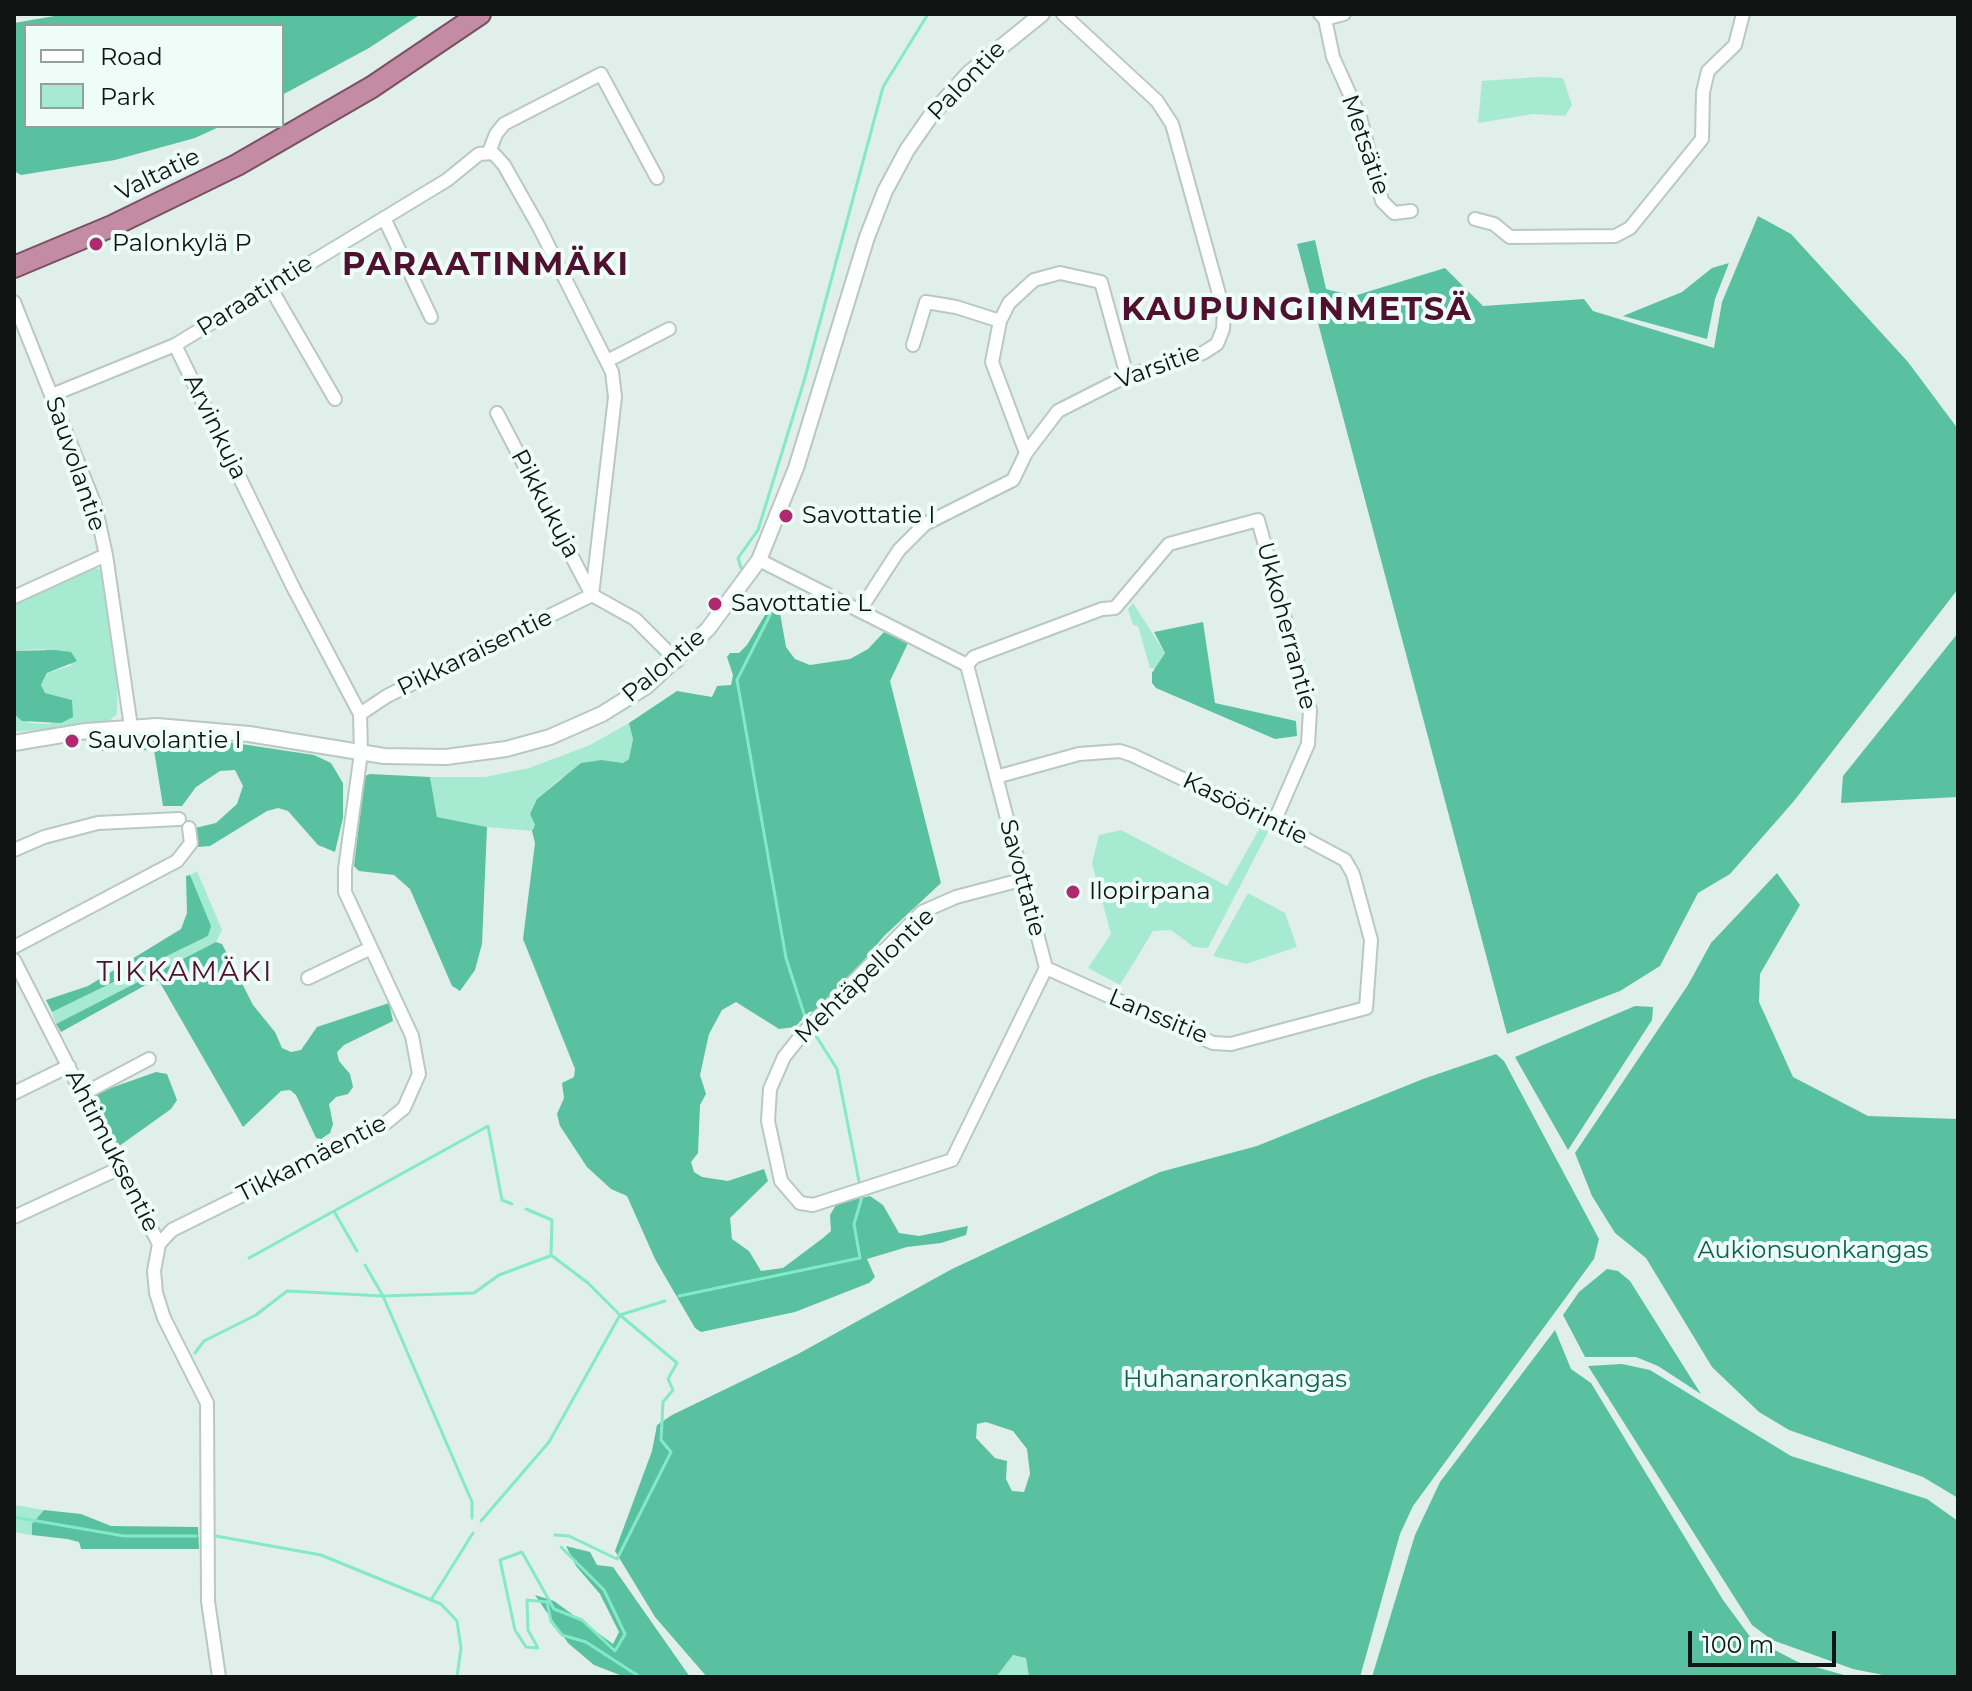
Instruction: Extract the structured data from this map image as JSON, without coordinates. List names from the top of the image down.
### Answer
{
  "streets": {
    "highway": ["Valtatie"],
    "street": [
      "Palontie",
      "Metsätie",
      "Paraatintie",
      "Varsitie",
      "Arvinkuja",
      "Sauvolantie",
      "Pikkukuja",
      "Ukkoherrantie",
      "Pikkaraisentie",
      "Kasöörintie",
      "Savottatie",
      "Mehtäpellontie",
      "Lanssitie",
      "Ahtimuksentie",
      "Tikkamäentie"
    ]
  },
  "crossings": [
    ["Palontie", "Sauvolantie"],
    ["Palontie", "Tikkamäentie"],
    ["Paraatintie", "Arvinkuja"],
    ["Paraatintie", "Sauvolantie"],
    ["Arvinkuja", "Tikkamäentie"],
    ["Pikkukuja", "Pikkaraisentie"],
    ["Ukkoherrantie", "Kasöörintie"],
    ["Ukkoherrantie", "Savottatie"],
    ["Pikkaraisentie", "Tikkamäentie"],
    ["Kasöörintie", "Savottatie"],
    ["Kasöörintie", "Lanssitie"],
    ["Savottatie", "Mehtäpellontie"],
    ["Savottatie", "Lanssitie"],
    ["Ahtimuksentie", "Tikkamäentie"]
  ],
  "districts": ["PARAATINMÄKI", "KAUPUNGINMETSÄ", "TIKKAMÄKI"],
  "parks": ["Aukionsuonkangas", "Huhanaronkangas"],
  "places": [
    "Palonkylä P",
    "Savottatie I",
    "Savottatie L",
    "Sauvolantie I",
    "Ilopirpana"
  ],
  "legend": ["Road", "Park"],
  "scale_bar": "100 m"
}
